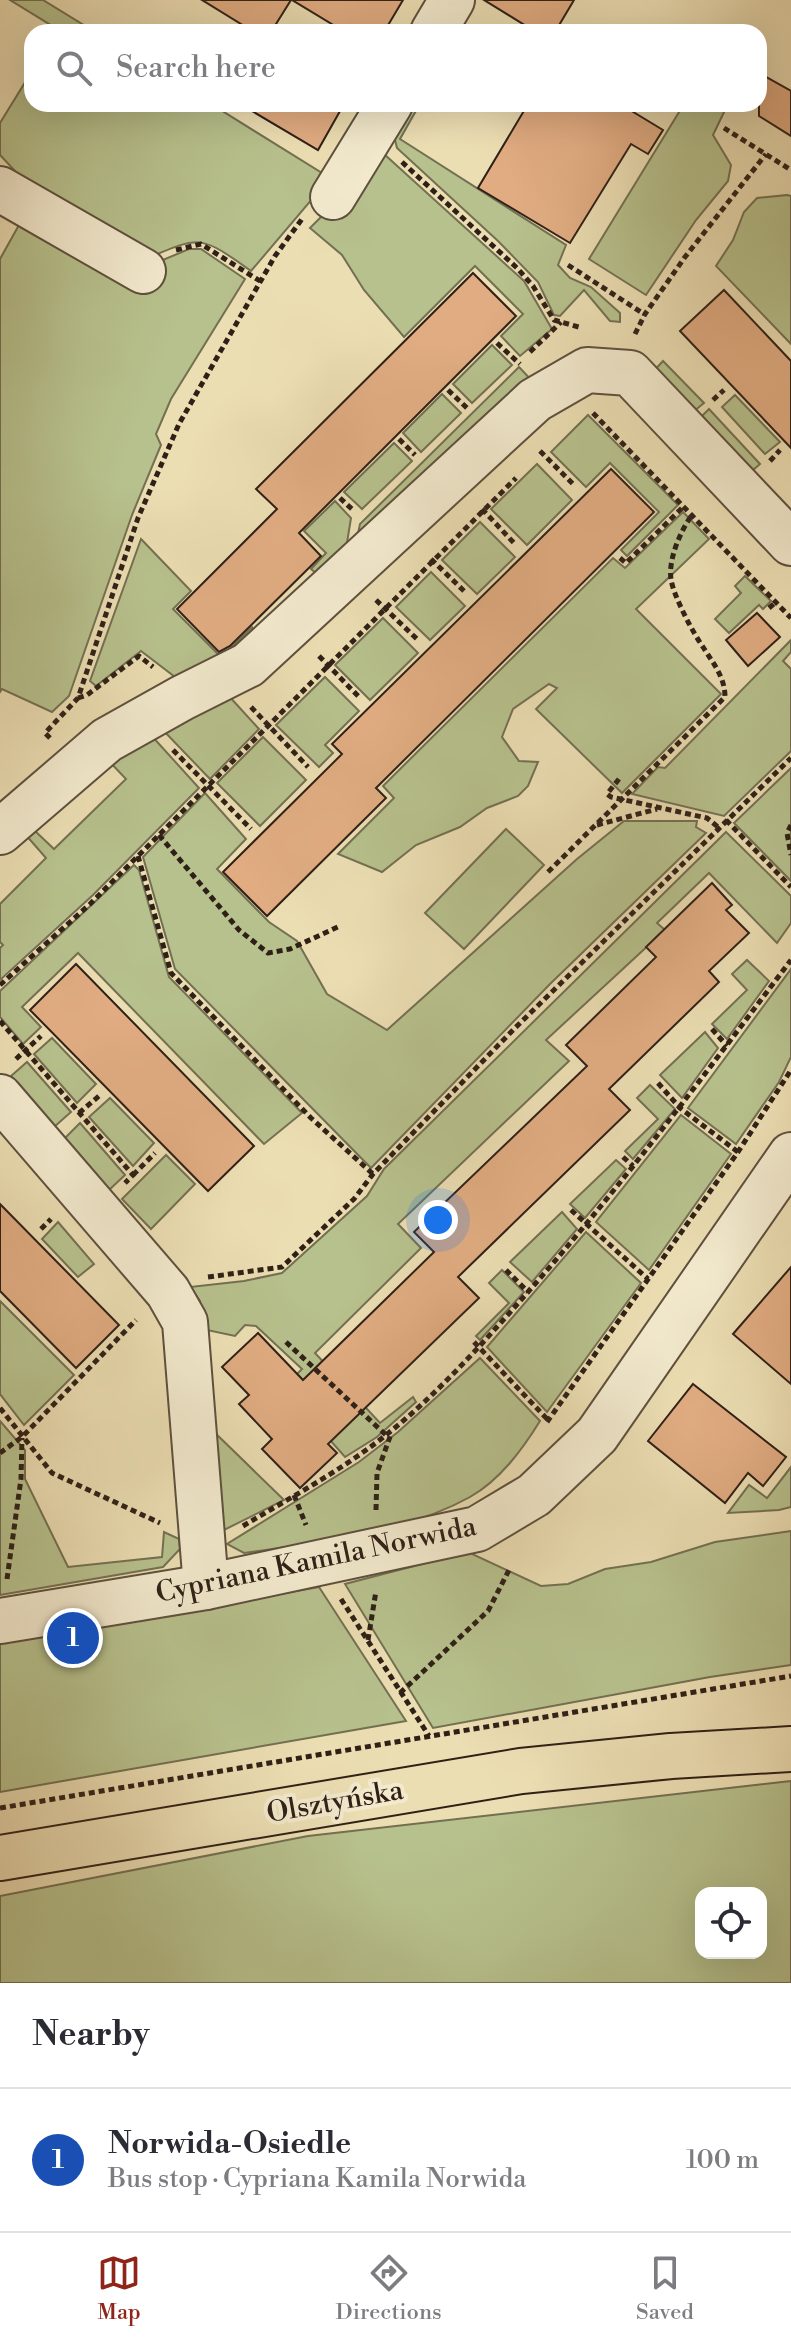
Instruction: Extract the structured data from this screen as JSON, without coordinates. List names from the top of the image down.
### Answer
{
  "streets": {
    "main road": ["Olsztyńska"],
    "street": ["Cypriana Kamila Norwida"]
  },
  "page": {
    "search": "Search here",
    "pins": "1",
    "heading": "Nearby",
    "list": [
      {
        "mark": "1",
        "name": "Norwida-Osiedle",
        "note": "Bus stop · Cypriana Kamila Norwida",
        "value": "100 m"
      }
    ],
    "nav": ["Map", "Directions", "Saved"]
  }
}
